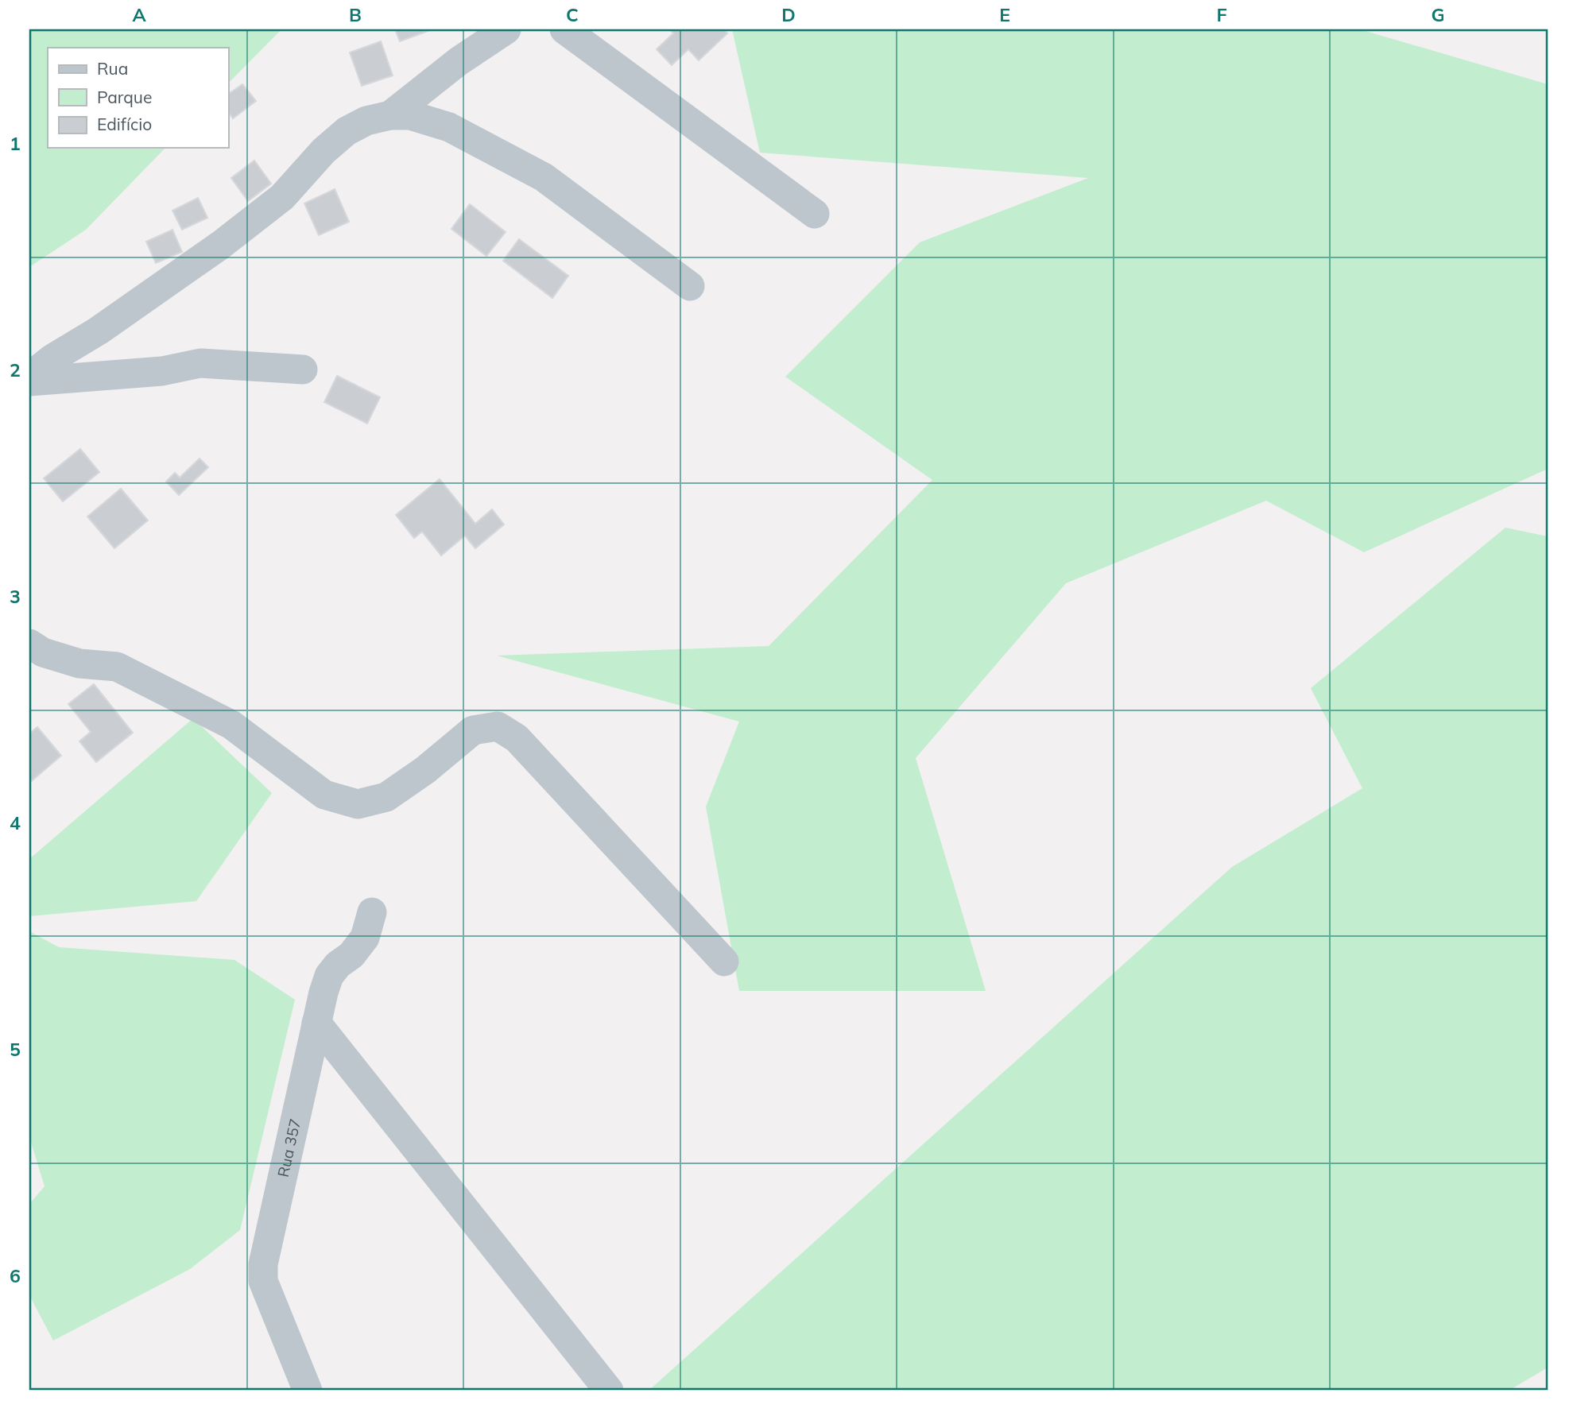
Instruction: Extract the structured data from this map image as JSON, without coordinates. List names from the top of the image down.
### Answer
{
  "streets": {
    "street": ["Rua 357"]
  },
  "legend": ["Rua", "Parque", "Edifício"],
  "grid": {
    "columns": [
      "A",
      "B",
      "C",
      "D",
      "E",
      "F",
      "G"
    ],
    "rows": [
      "1",
      "2",
      "3",
      "4",
      "5",
      "6"
    ]
  }
}
